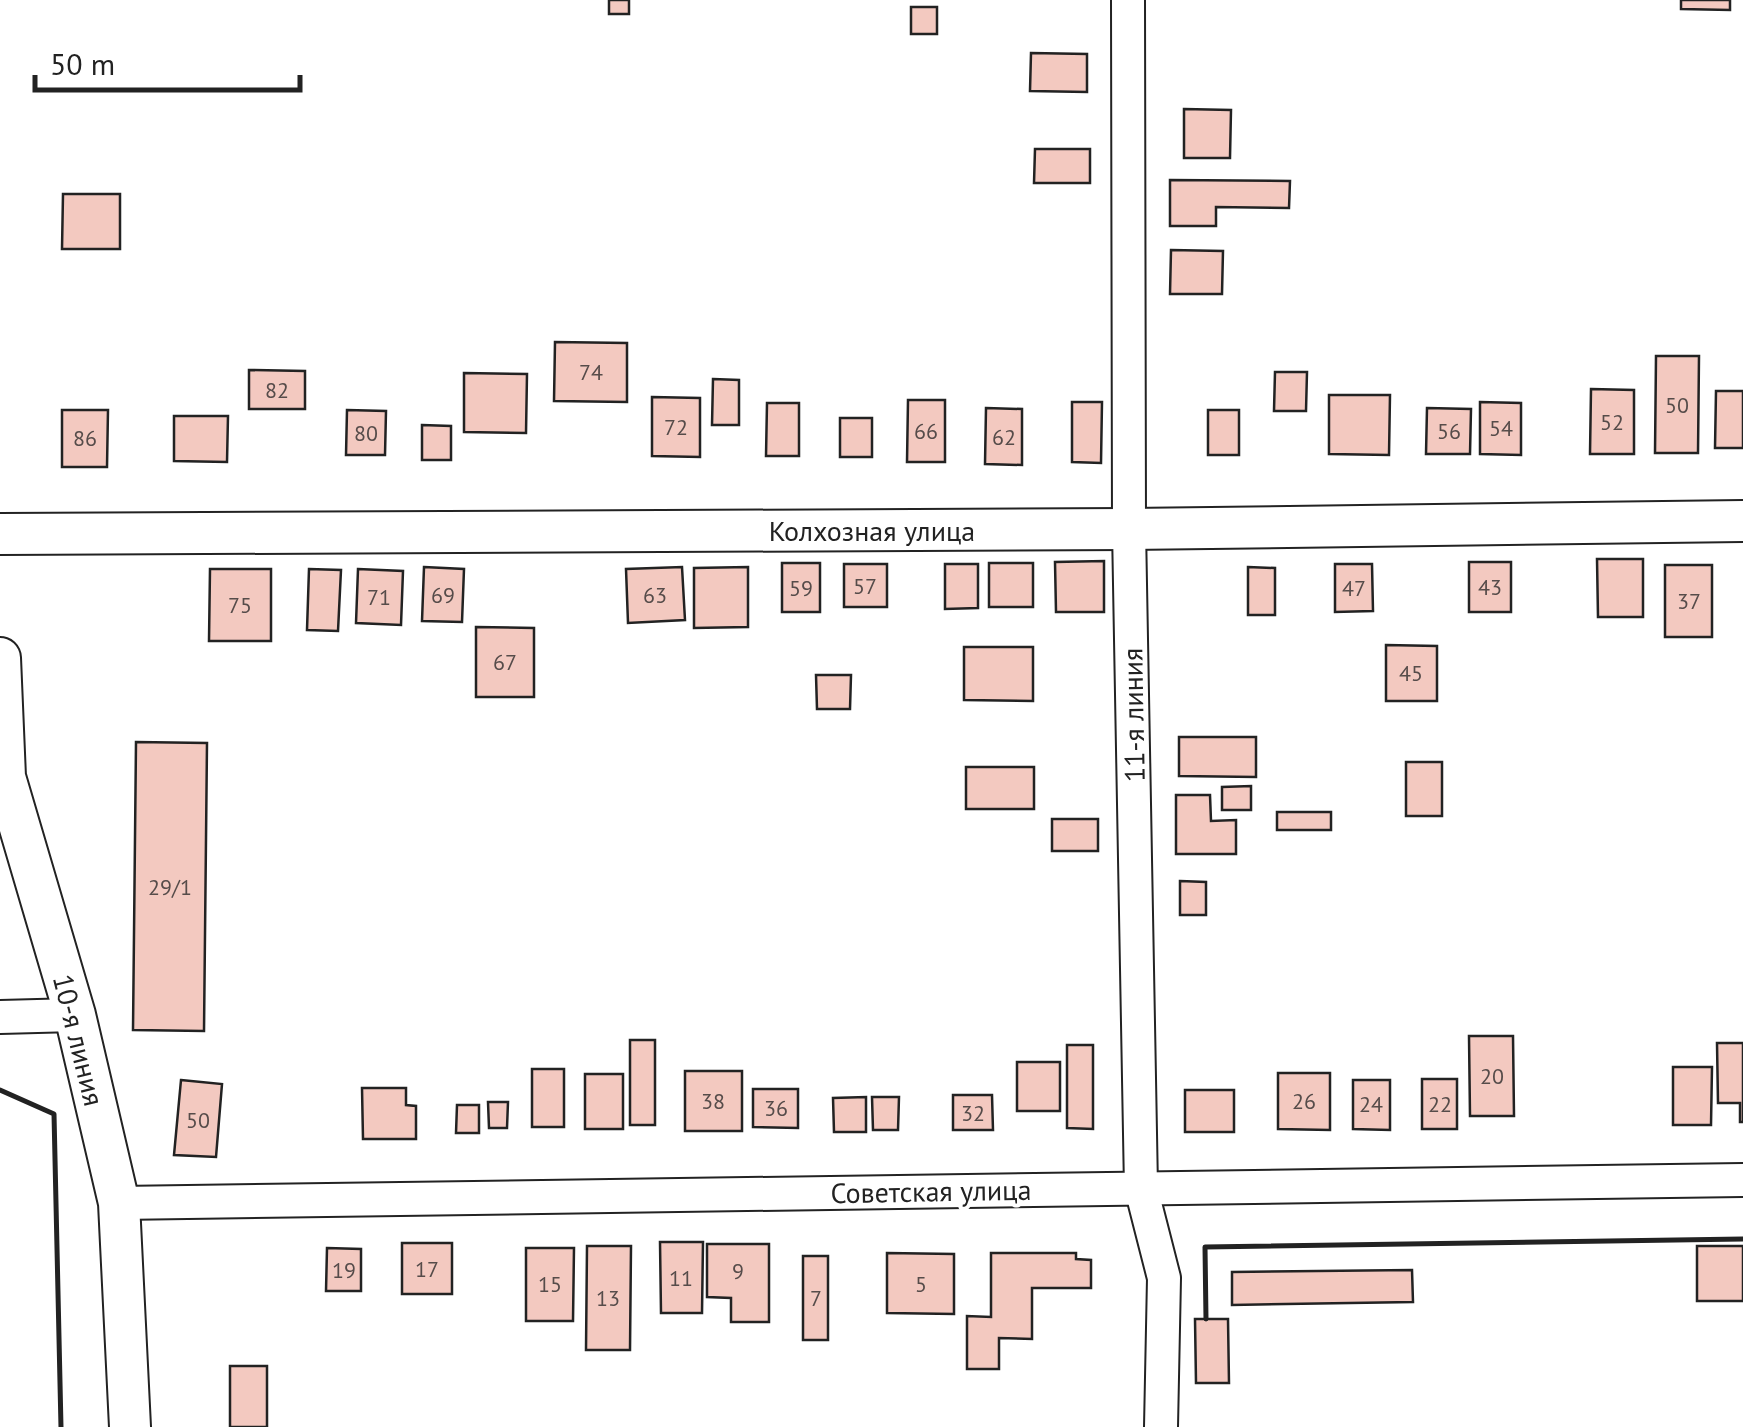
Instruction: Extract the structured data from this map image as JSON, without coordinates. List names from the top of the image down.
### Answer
{
  "streets": {
    "street": [
      "Колхозная улица",
      "11-я линия",
      "10-я линия",
      "Советская улица"
    ]
  },
  "crossings": [
    ["Колхозная улица", "11-я линия"],
    ["11-я линия", "Советская улица"],
    ["10-я линия", "Советская улица"]
  ],
  "house_numbers": [
    "74",
    "82",
    "50",
    "52",
    "72",
    "54",
    "66",
    "56",
    "80",
    "62",
    "86",
    "57",
    "43",
    "59",
    "47",
    "69",
    "63",
    "71",
    "37",
    "75",
    "67",
    "45",
    "29/1",
    "20",
    "38",
    "26",
    "24",
    "22",
    "36",
    "32",
    "50",
    "17",
    "19",
    "9",
    "11",
    "15",
    "5",
    "13",
    "7"
  ],
  "scale_bar": "50 m"
}
